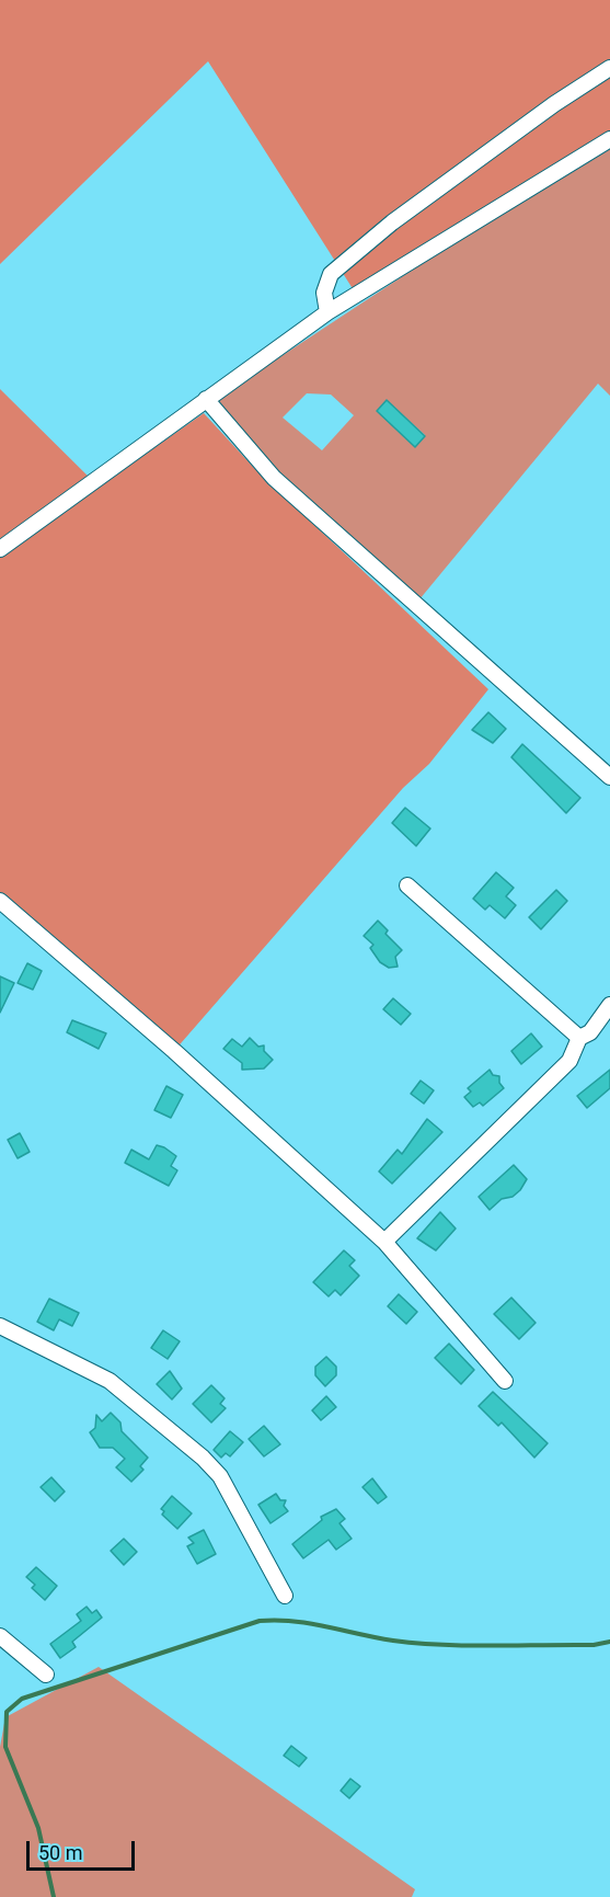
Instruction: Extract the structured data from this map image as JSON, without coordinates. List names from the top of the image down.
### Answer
{
  "scale_bar": "50 m"
}
